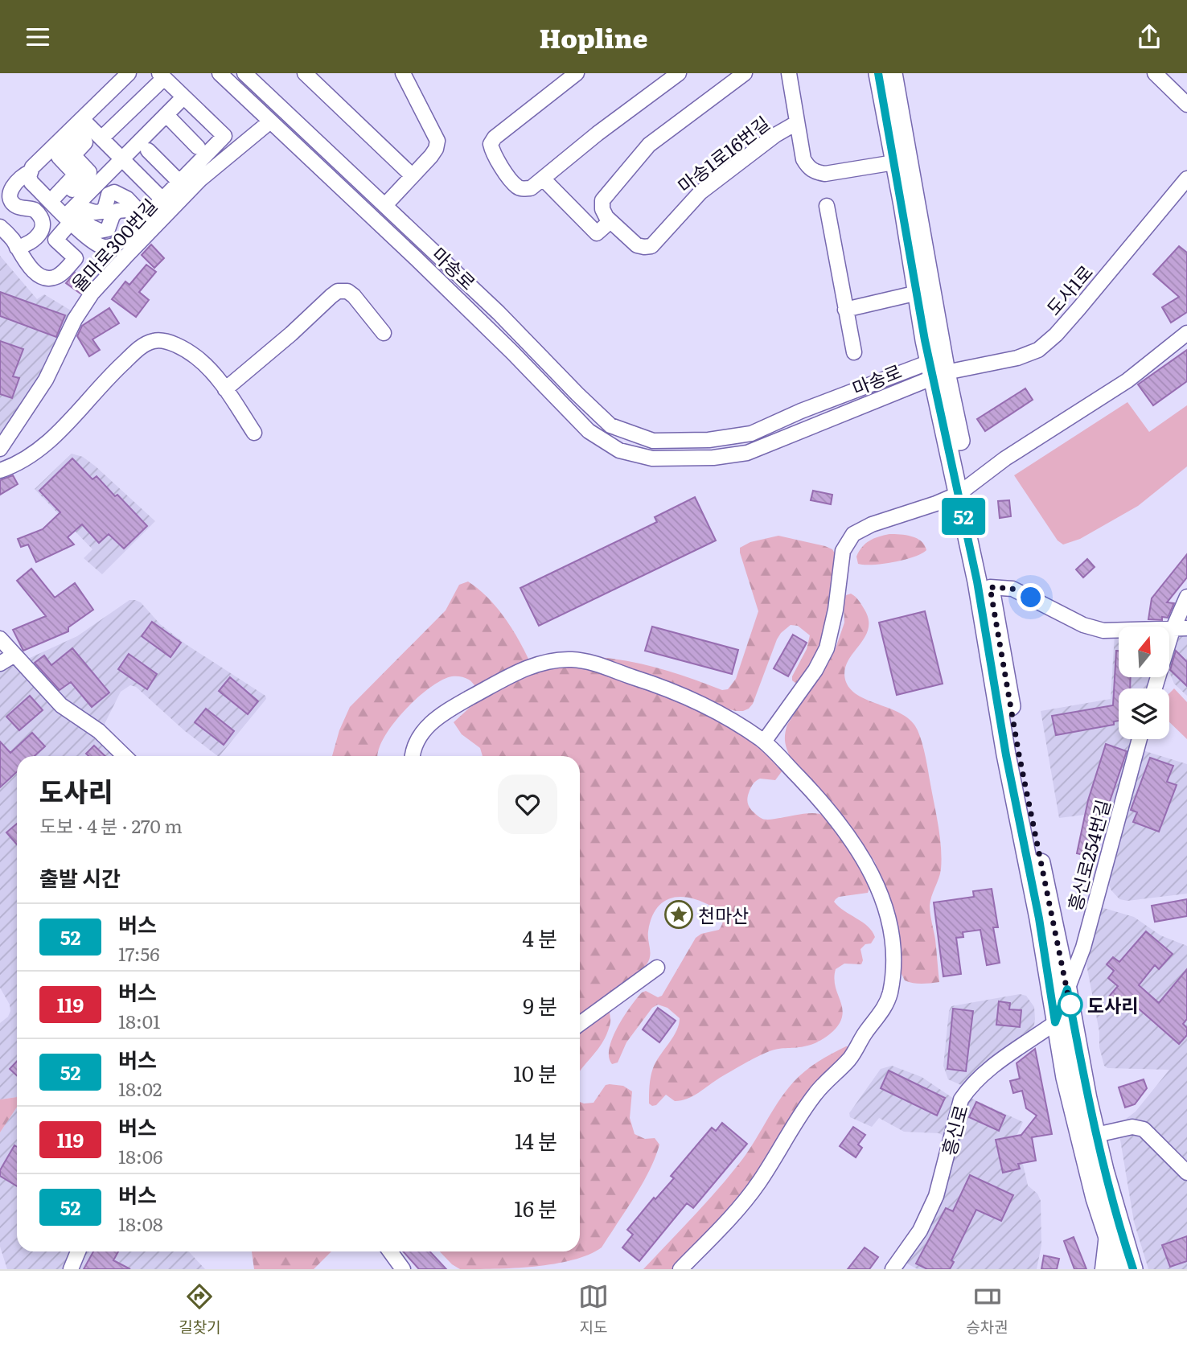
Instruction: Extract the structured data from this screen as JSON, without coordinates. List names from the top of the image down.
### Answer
{
  "streets": {
    "street": [
      "마송1로16번길",
      "율마로300번길",
      "마송로",
      "도사1로",
      "흥신로254번길",
      "흥신로"
    ]
  },
  "crossings": [
    ["율마로300번길", "마송로"],
    ["마송로", "도사1로"]
  ],
  "places": {
    "place": ["천마산"],
    "other": ["도사리"]
  },
  "lines": ["bus line 52"],
  "north": "top",
  "page": {
    "header": "Hopline",
    "on_map": "52",
    "heading": [
      ["도사리", "도보 · 4 분 · 270 m"],
      "출발 시간"
    ],
    "list": [
      {
        "mark": "52",
        "name": "버스",
        "note": "17:56",
        "value": "4 분"
      },
      {
        "mark": "119",
        "name": "버스",
        "note": "18:01",
        "value": "9 분"
      },
      {
        "mark": "52",
        "name": "버스",
        "note": "18:02",
        "value": "10 분"
      },
      {
        "mark": "119",
        "name": "버스",
        "note": "18:06",
        "value": "14 분"
      },
      {
        "mark": "52",
        "name": "버스",
        "note": "18:08",
        "value": "16 분"
      }
    ],
    "tabs": ["길찾기", "지도", "승차권"]
  }
}
